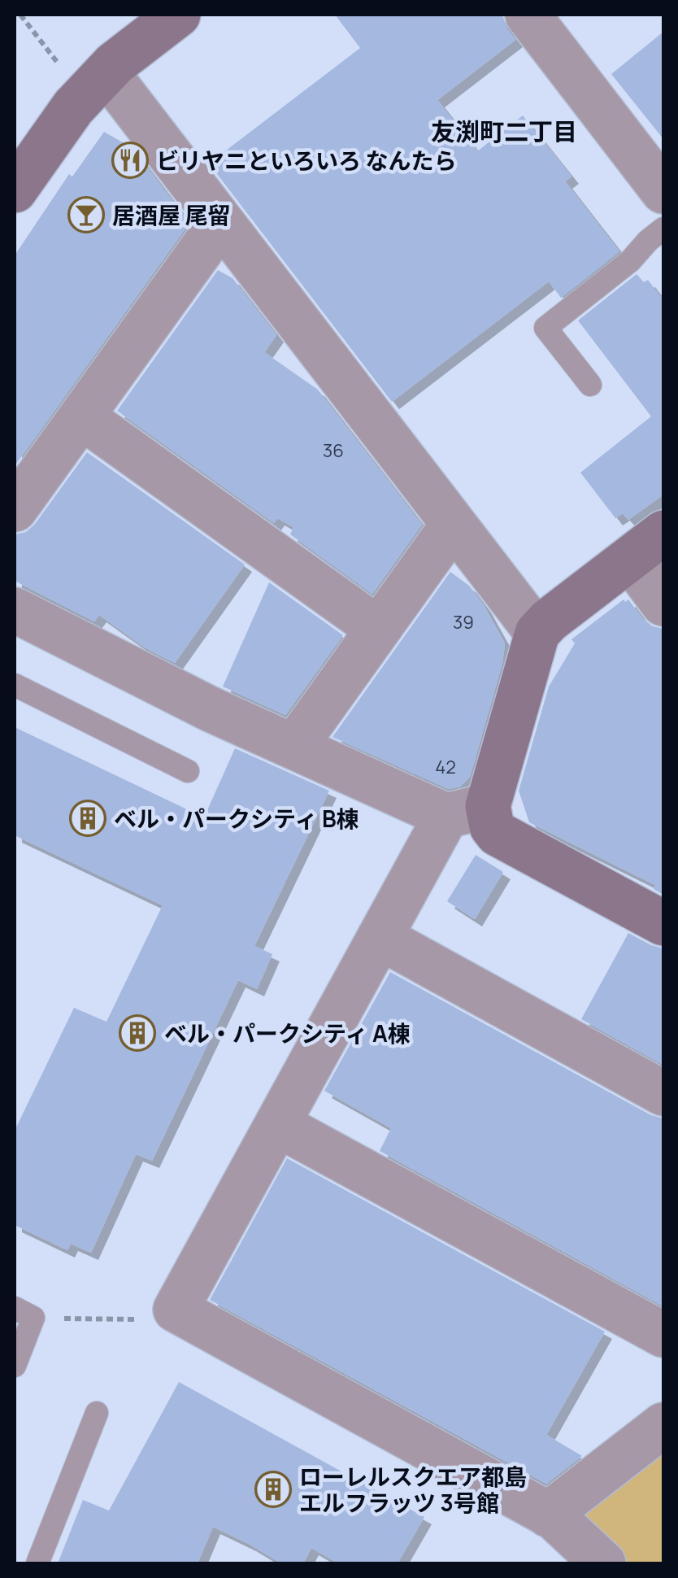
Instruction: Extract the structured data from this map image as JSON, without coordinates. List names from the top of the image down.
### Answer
{
  "districts": ["友渕町二丁目"],
  "places": {
    "restaurant": ["ビリヤニといろいろ なんたら"],
    "bar": ["居酒屋 尾留"],
    "building": ["ベル・パークシティ B棟", "ベル・パークシティ A棟", "ローレルスクエア都島 エルフラッツ 3号館"]
  },
  "house_numbers": ["36", "39", "42"]
}
